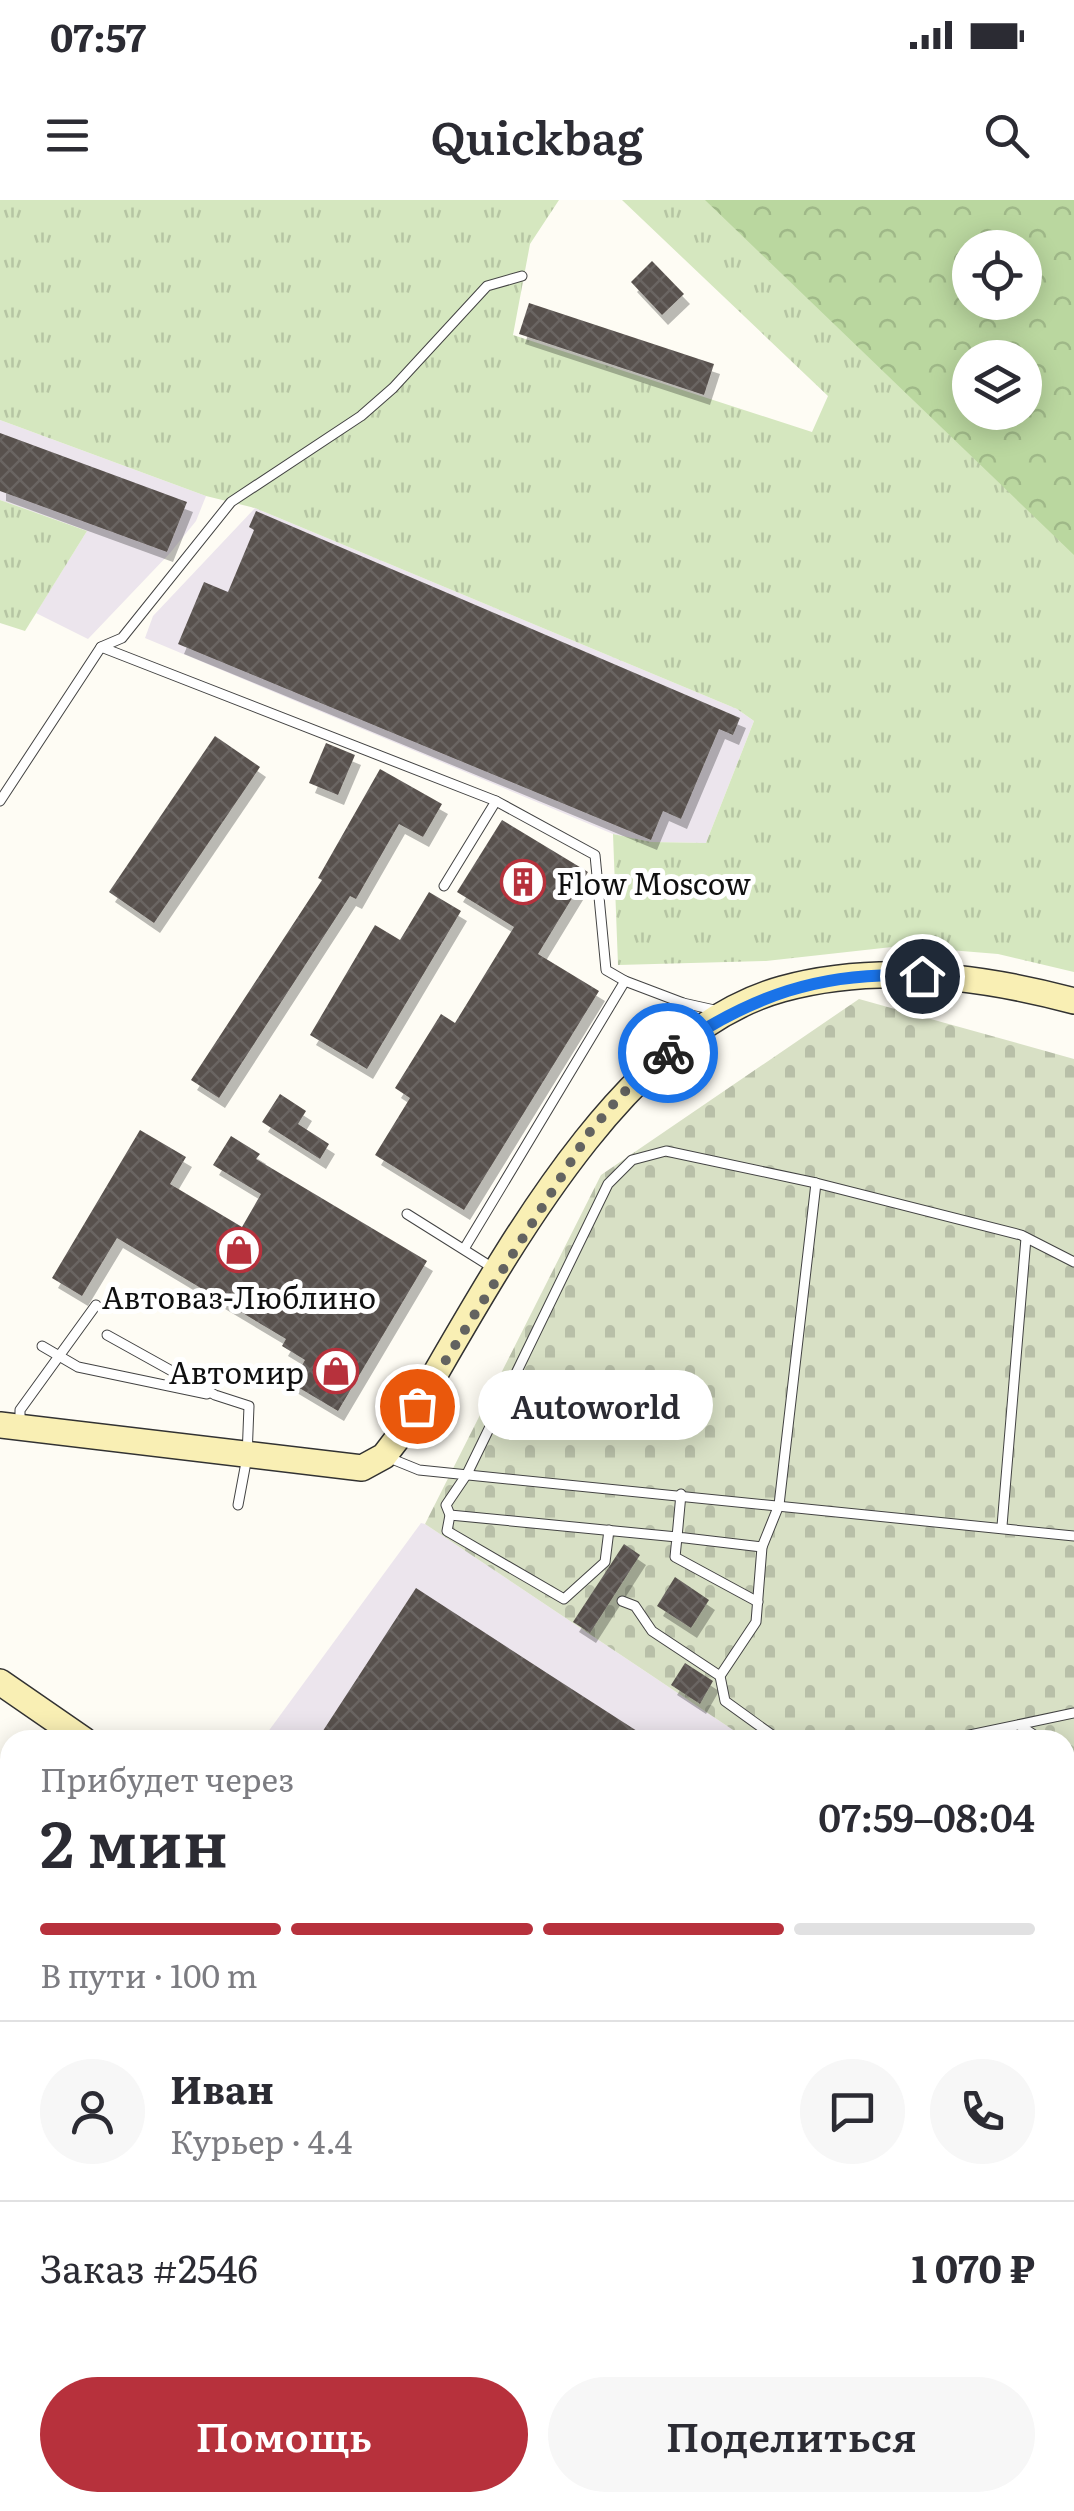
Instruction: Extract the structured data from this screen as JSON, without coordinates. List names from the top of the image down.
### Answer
{
  "places": {
    "building": ["Flow Moscow"],
    "shop": ["Автоваз-Люблино", "Автомир"],
    "other": ["Autoworld"]
  },
  "page": {
    "status": "07:57",
    "header": "Quickbag",
    "bubble": "Autoworld",
    "heading": ["2 мин", "Прибудет через", "07:59–08:04"],
    "panel": [
      "Иван",
      "Курьер · 4.4",
      "Заказ #2546",
      "1 070 ₽"
    ],
    "bar": "В пути · 100 m",
    "buttons": ["Помощь", "Поделиться"]
  }
}
